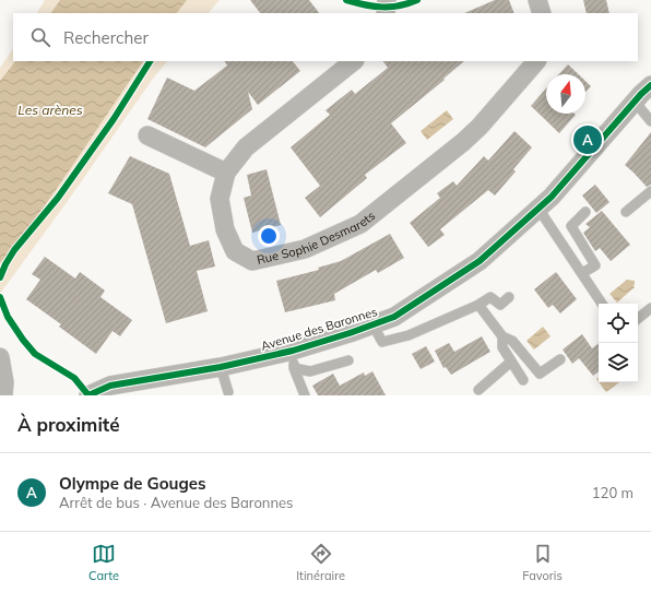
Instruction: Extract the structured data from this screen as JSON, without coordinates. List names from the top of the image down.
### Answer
{
  "streets": {
    "street": ["Rue Sophie Desmarets", "Avenue des Baronnes"]
  },
  "water": ["Les arènes"],
  "north": "top",
  "page": {
    "search": "Rechercher",
    "pins": "A",
    "heading": "À proximité",
    "list": [
      {
        "mark": "A",
        "name": "Olympe de Gouges",
        "note": "Arrêt de bus · Avenue des Baronnes",
        "value": "120 m"
      }
    ],
    "nav": ["Carte", "Itinéraire", "Favoris"]
  }
}
